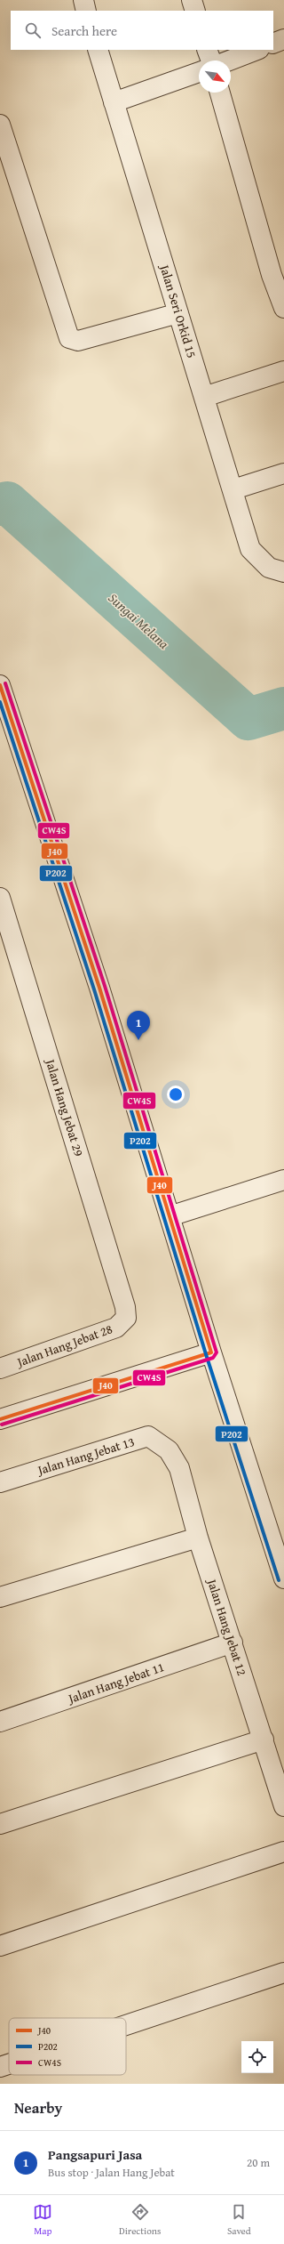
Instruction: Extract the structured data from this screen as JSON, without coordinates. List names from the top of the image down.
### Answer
{
  "streets": {
    "street": [
      "Jalan Seri Orkid 15",
      "Jalan Hang Jebat 29",
      "Jalan Hang Jebat 28",
      "Jalan Hang Jebat 13",
      "Jalan Hang Jebat 12",
      "Jalan Hang Jebat 11"
    ]
  },
  "crossings": [
    ["Jalan Hang Jebat 29", "Jalan Hang Jebat 28"],
    ["Jalan Hang Jebat 13", "Jalan Hang Jebat 12"],
    ["Jalan Hang Jebat 12", "Jalan Hang Jebat 11"]
  ],
  "water": ["Sungai Melana"],
  "lines": ["transit line CW4S", "transit line J40", "transit line P202"],
  "legend": ["J40", "P202", "CW4S"],
  "north": "bottom right",
  "page": {
    "search": "Search here",
    "pins": "1",
    "heading": "Nearby",
    "list": [
      {
        "mark": "1",
        "name": "Pangsapuri Jasa",
        "note": "Bus stop · Jalan Hang Jebat",
        "value": "20 m"
      }
    ],
    "nav": ["Map", "Directions", "Saved"]
  }
}
